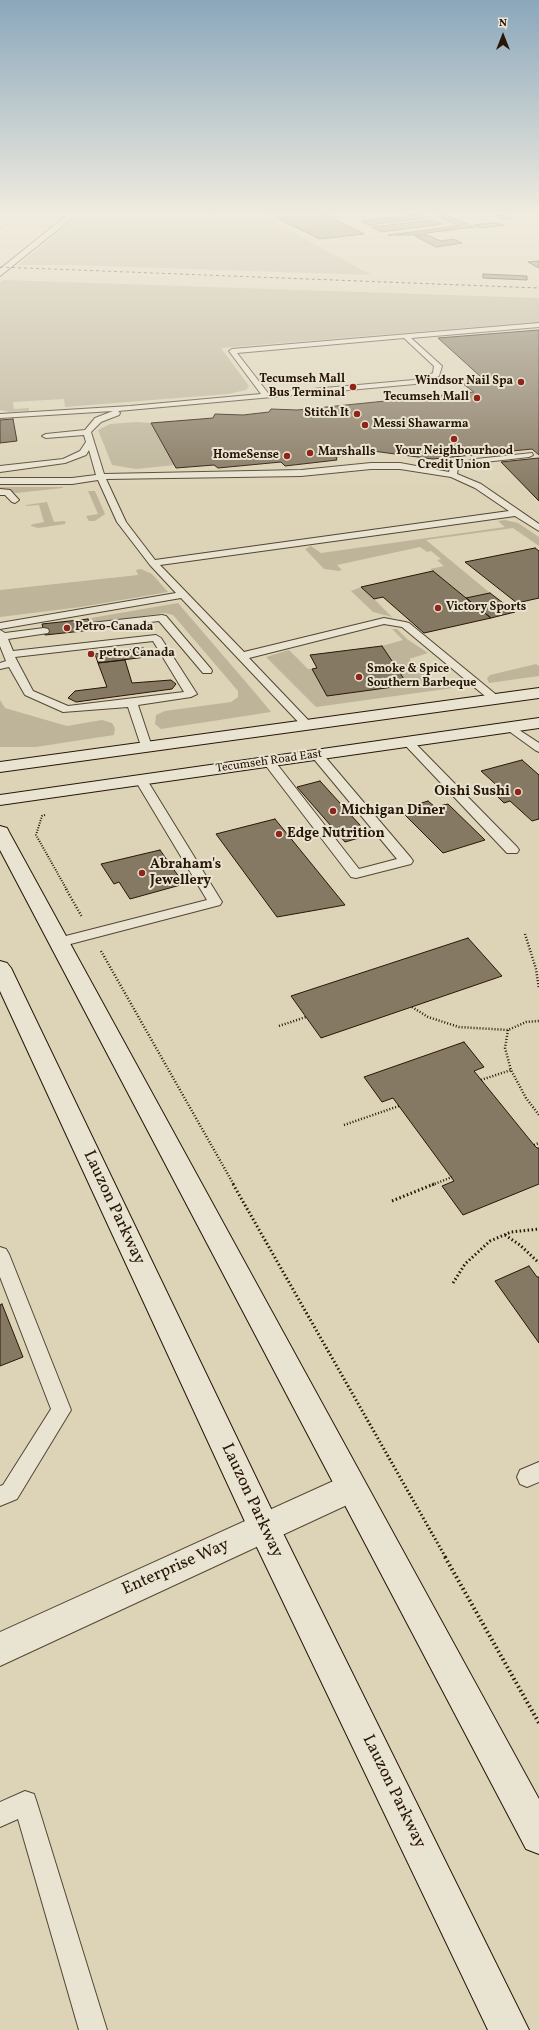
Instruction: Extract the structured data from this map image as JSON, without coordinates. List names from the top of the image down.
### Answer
{
  "streets": {
    "main road": ["Tecumseh Road East", "Lauzon Parkway", "Enterprise Way"]
  },
  "crossings": [
    ["Lauzon Parkway", "Enterprise Way"]
  ],
  "places": [
    "Windsor Nail Spa",
    "Tecumseh Mall Bus Terminal",
    "Tecumseh Mall",
    "Stitch It",
    "Messi Shawarma",
    "Your Neighbourhood Credit Union",
    "Marshalls",
    "HomeSense",
    "Victory Sports",
    "Petro-Canada",
    "petro Canada",
    "Smoke & Spice Southern Barbeque",
    "Oishi Sushi",
    "Michigan Diner",
    "Edge Nutrition",
    "Abraham's Jewellery"
  ],
  "north": "top"
}
